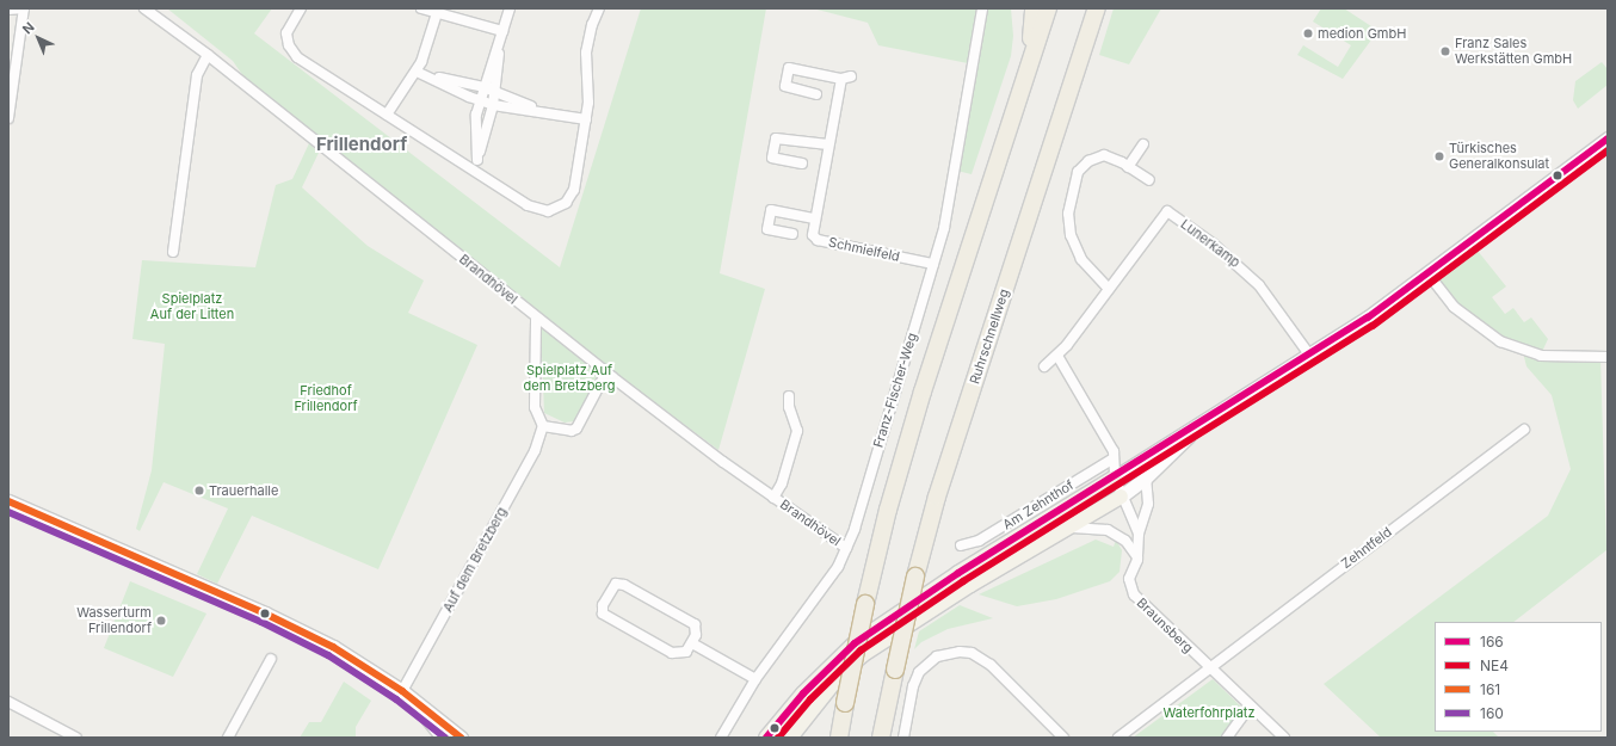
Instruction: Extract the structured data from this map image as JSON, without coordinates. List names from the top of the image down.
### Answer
{
  "streets": {
    "highway": ["Ruhrschnellweg"],
    "street": [
      "Lunerkamp",
      "Schmielfeld",
      "Brandhövel",
      "Franz-Fischer-Weg",
      "Am Zehnthof",
      "Zehntfeld",
      "Auf dem Bretzberg",
      "Braunsberg"
    ]
  },
  "crossings": [
    ["Schmielfeld", "Franz-Fischer-Weg"],
    ["Brandhövel", "Franz-Fischer-Weg"],
    ["Zehntfeld", "Braunsberg"]
  ],
  "districts": ["Frillendorf"],
  "parks": [
    "Spielplatz Auf der Litten",
    "Spielplatz Auf dem Bretzberg",
    "Friedhof Frillendorf",
    "Waterfohrplatz"
  ],
  "places": [
    "medion GmbH",
    "Franz Sales Werkstätten GmbH",
    "Türkisches Generalkonsulat",
    "Trauerhalle",
    "Wasserturm Frillendorf"
  ],
  "lines": [
    "transit line 166",
    "transit line NE4",
    "transit line 161",
    "transit line 160"
  ],
  "legend": [
    "166",
    "NE4",
    "161",
    "160"
  ],
  "north": "top left"
}
